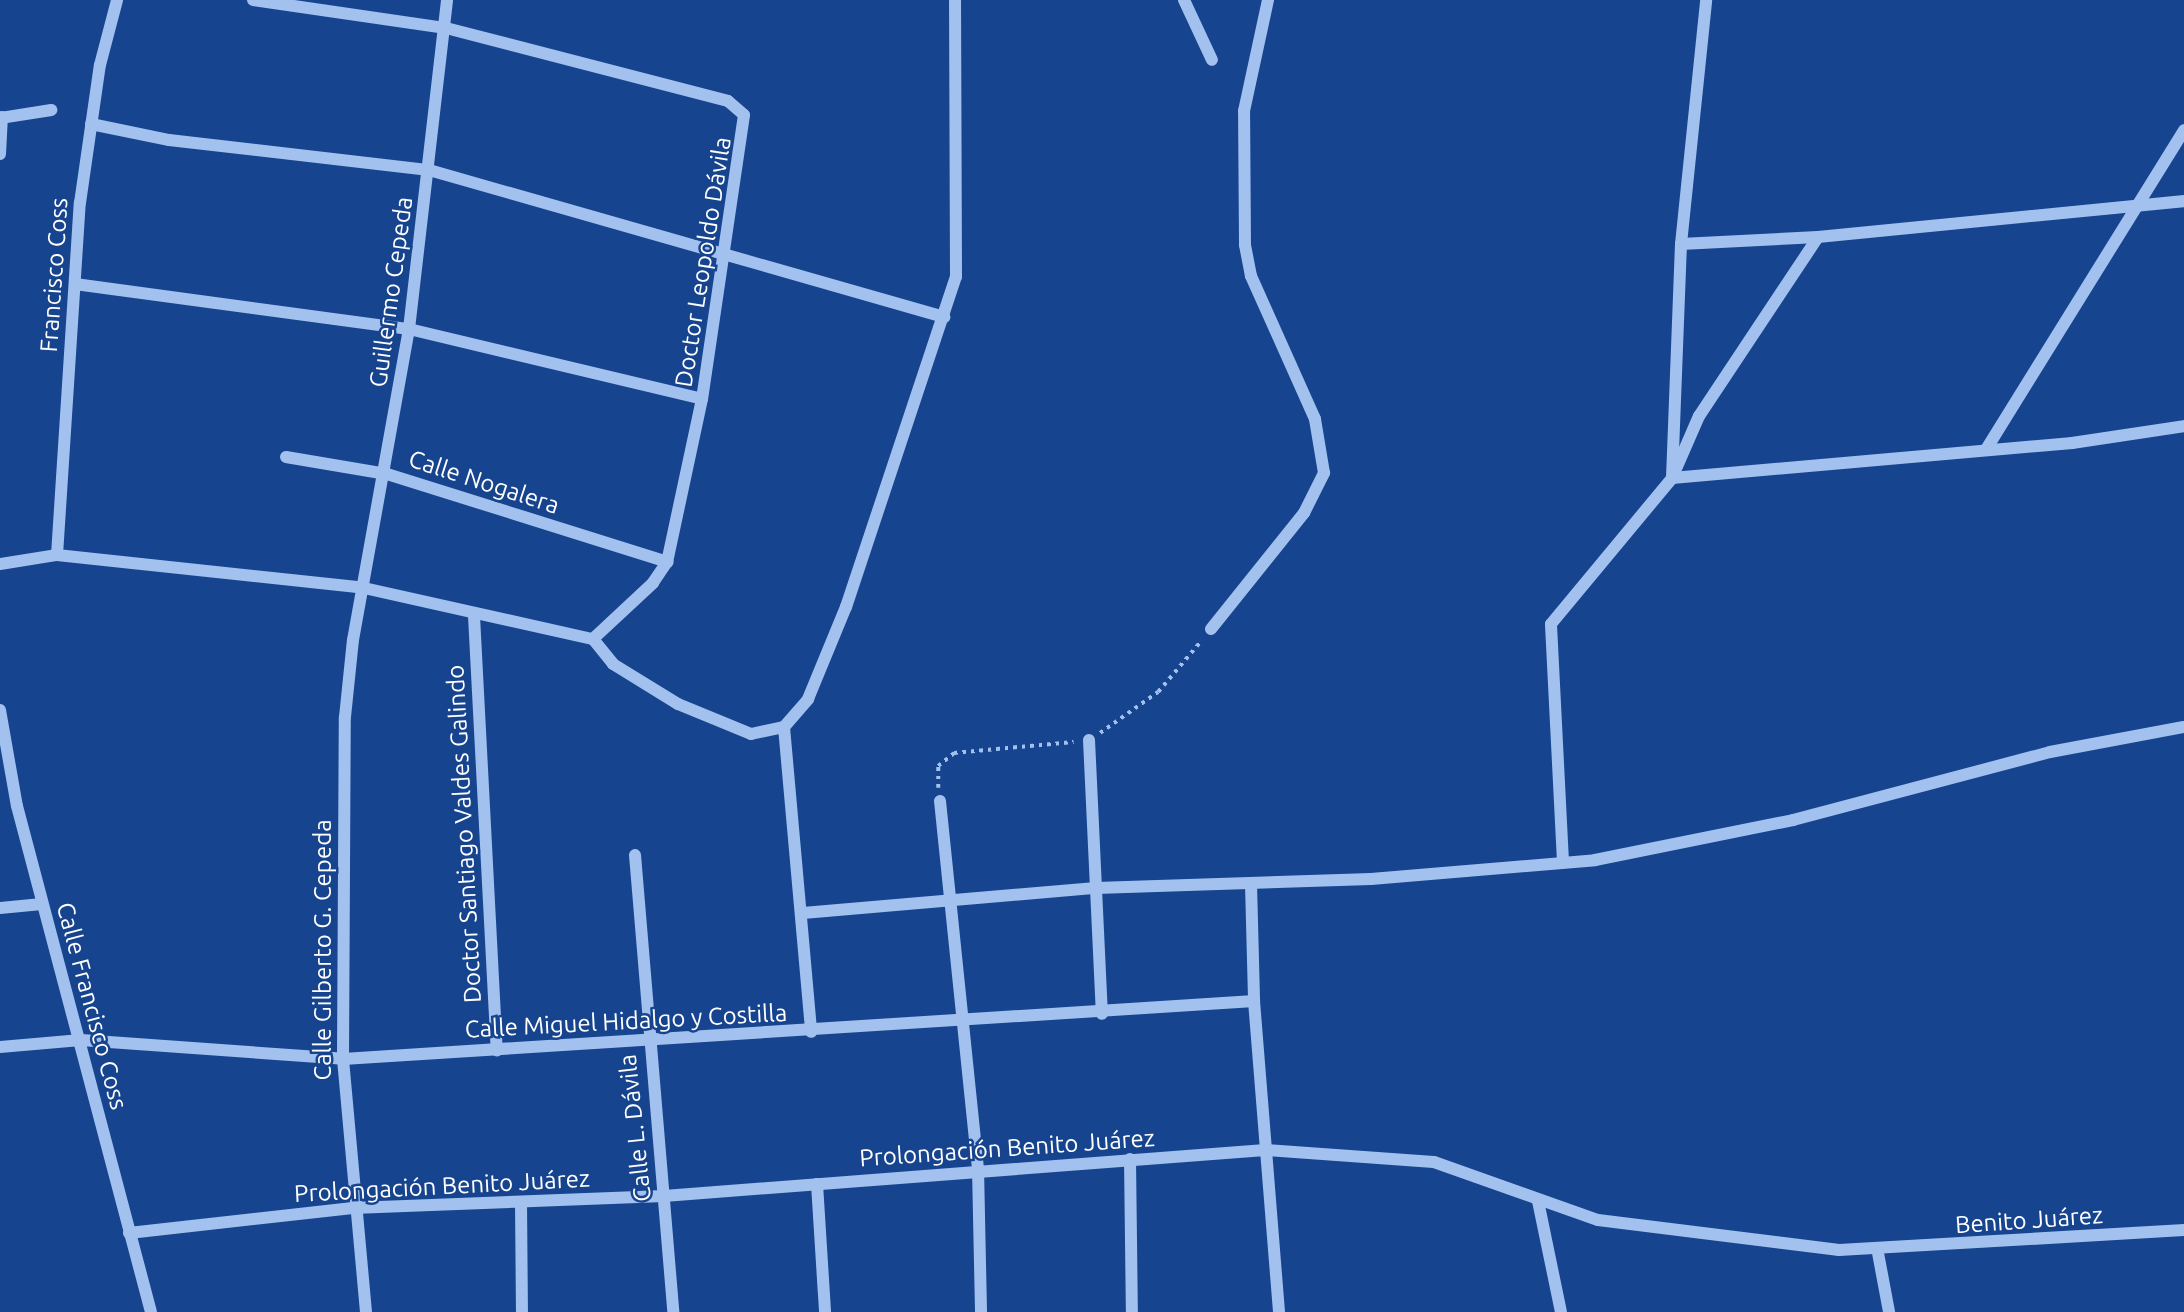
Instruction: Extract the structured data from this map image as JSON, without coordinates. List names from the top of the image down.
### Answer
{
  "streets": {
    "street": [
      "Doctor Leopoldo Dávila",
      "Francisco Coss",
      "Guillermo Cepeda",
      "Calle Nogalera",
      "Doctor Santiago Valdes Galindo",
      "Calle Gilberto G. Cepeda",
      "Calle Francisco Coss",
      "Calle Miguel Hidalgo y Costilla",
      "Calle L. Dávila",
      "Prolongación Benito Juárez",
      "Benito Juárez"
    ]
  },
  "crossings": [
    ["Doctor Leopoldo Dávila", "Guillermo Cepeda"],
    ["Doctor Leopoldo Dávila", "Calle Nogalera"],
    ["Guillermo Cepeda", "Calle Nogalera"],
    ["Guillermo Cepeda", "Calle Gilberto G. Cepeda"],
    ["Doctor Santiago Valdes Galindo", "Calle Miguel Hidalgo y Costilla"],
    ["Calle Gilberto G. Cepeda", "Calle Miguel Hidalgo y Costilla"],
    ["Calle Gilberto G. Cepeda", "Prolongación Benito Juárez"],
    ["Calle Francisco Coss", "Calle Miguel Hidalgo y Costilla"],
    ["Calle Francisco Coss", "Prolongación Benito Juárez"],
    ["Calle Miguel Hidalgo y Costilla", "Calle L. Dávila"],
    ["Calle L. Dávila", "Prolongación Benito Juárez"],
    ["Prolongación Benito Juárez", "Benito Juárez"]
  ]
}
